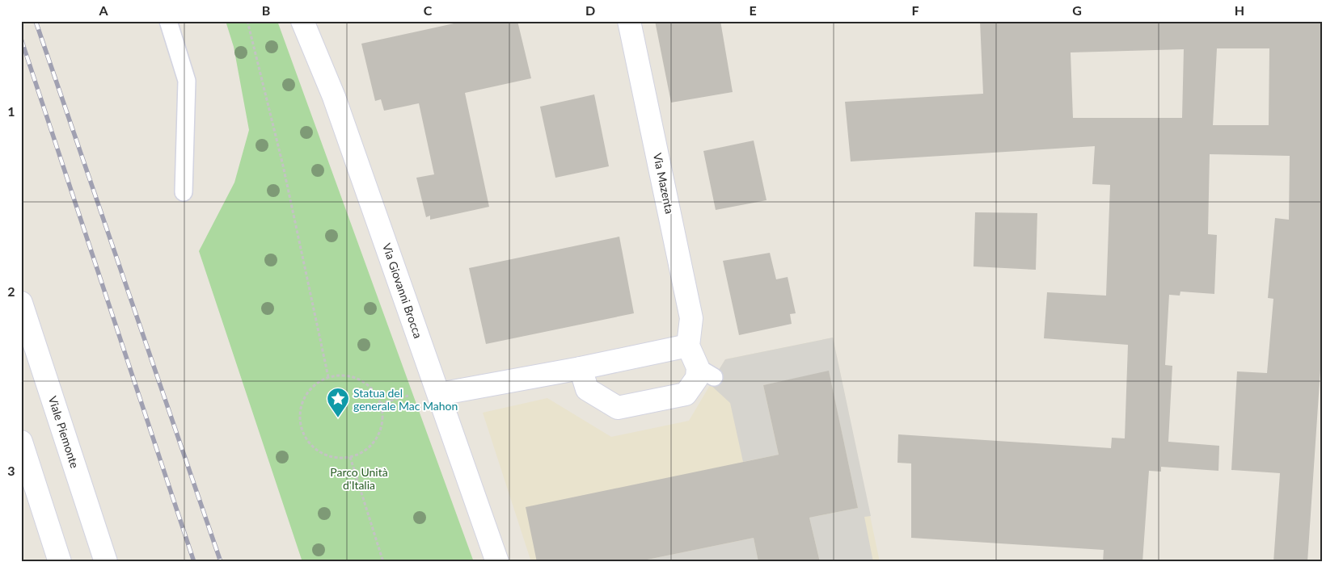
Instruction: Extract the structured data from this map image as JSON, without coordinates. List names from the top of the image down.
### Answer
{
  "streets": {
    "street": ["Via Mazenta", "Via Giovanni Brocca", "Viale Piemonte"]
  },
  "parks": ["Parco Unità d'Italia"],
  "places": {
    "place": ["Statua del generale Mac Mahon"]
  },
  "grid": {
    "columns": [
      "A",
      "B",
      "C",
      "D",
      "E",
      "F",
      "G",
      "H"
    ],
    "rows": ["1", "2", "3"]
  }
}
